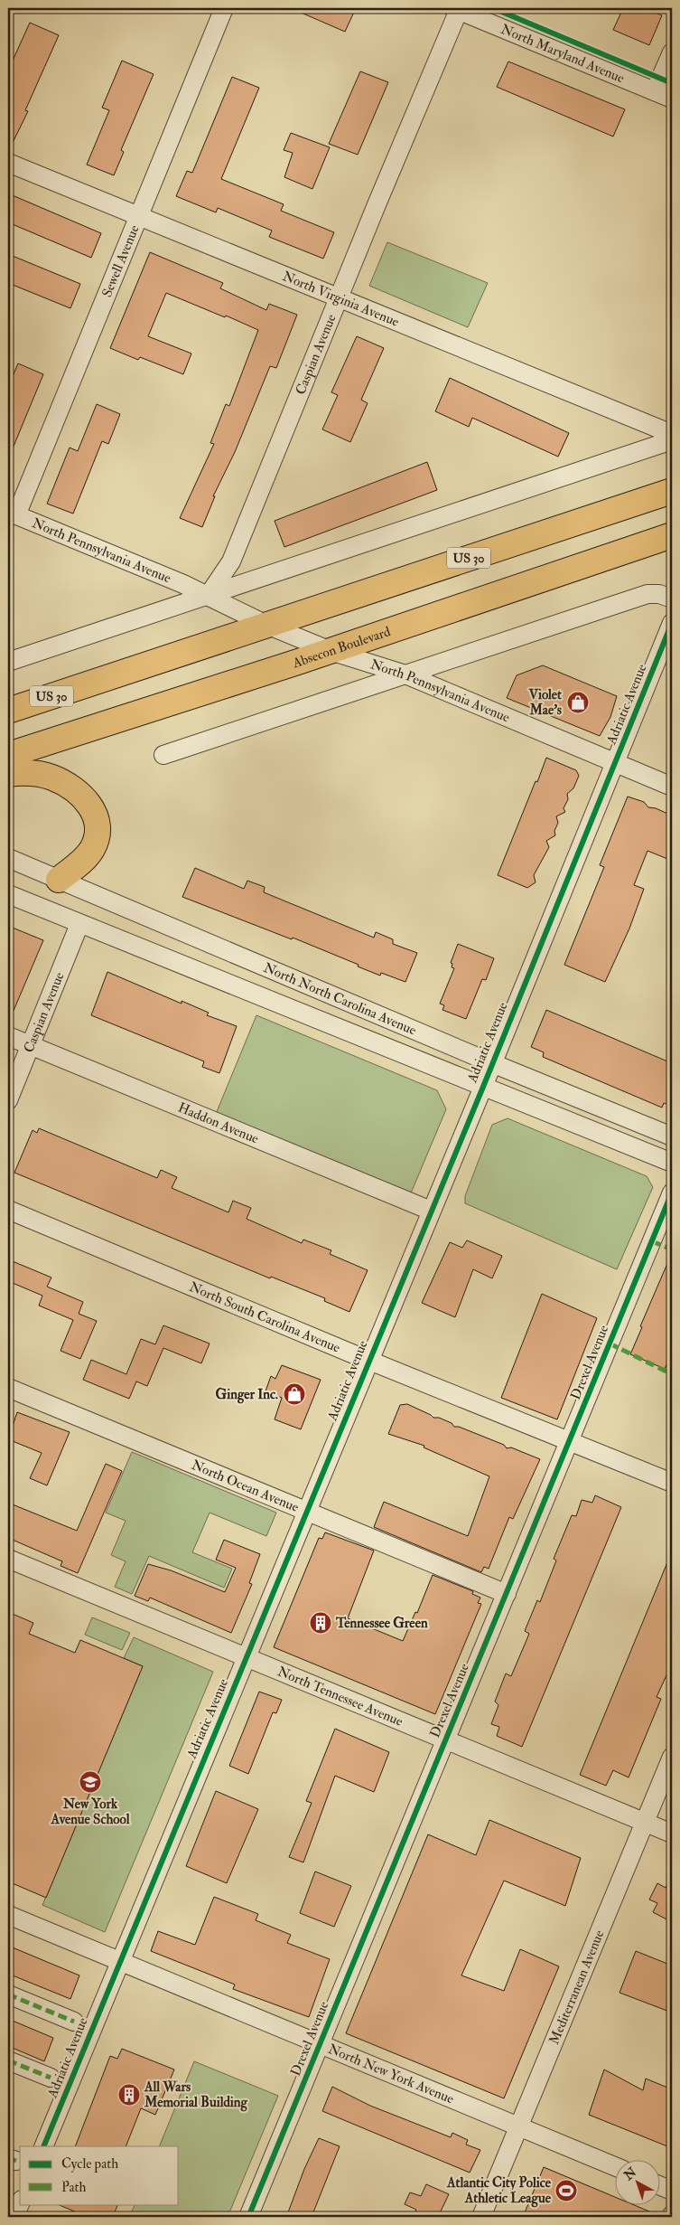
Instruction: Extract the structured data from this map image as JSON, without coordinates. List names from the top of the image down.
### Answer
{
  "streets": {
    "highway": ["US 30", "Absecon Boulevard"],
    "street": [
      "North Maryland Avenue",
      "Sewell Avenue",
      "North Virginia Avenue",
      "Caspian Avenue",
      "North Pennsylvania Avenue",
      "Adriatic Avenue",
      "North North Carolina Avenue",
      "Haddon Avenue",
      "North South Carolina Avenue",
      "Drexel Avenue",
      "North Ocean Avenue",
      "North Tennessee Avenue",
      "Mediterranean Avenue",
      "North New York Avenue"
    ]
  },
  "crossings": [
    ["North Maryland Avenue", "Caspian Avenue"],
    ["Sewell Avenue", "North Virginia Avenue"],
    ["Sewell Avenue", "North Pennsylvania Avenue"],
    ["North Virginia Avenue", "Caspian Avenue"],
    ["Caspian Avenue", "North Pennsylvania Avenue"],
    ["Caspian Avenue", "North North Carolina Avenue"],
    ["Caspian Avenue", "Haddon Avenue"],
    ["North Pennsylvania Avenue", "US 30"],
    ["North Pennsylvania Avenue", "Absecon Boulevard"],
    ["North Pennsylvania Avenue", "Adriatic Avenue"],
    ["Adriatic Avenue", "North North Carolina Avenue"],
    ["Adriatic Avenue", "Haddon Avenue"],
    ["Adriatic Avenue", "North South Carolina Avenue"],
    ["Adriatic Avenue", "North Ocean Avenue"],
    ["Adriatic Avenue", "North Tennessee Avenue"],
    ["Adriatic Avenue", "North New York Avenue"],
    ["North South Carolina Avenue", "Drexel Avenue"],
    ["Drexel Avenue", "North Ocean Avenue"],
    ["Drexel Avenue", "North Tennessee Avenue"],
    ["Drexel Avenue", "North New York Avenue"],
    ["North Tennessee Avenue", "Mediterranean Avenue"],
    ["Mediterranean Avenue", "North New York Avenue"]
  ],
  "places": {
    "shop": ["Violet Mae's", "Ginger Inc."],
    "building": ["Tennessee Green", "All Wars Memorial Building"],
    "school or university": ["New York Avenue School"],
    "sports": ["Atlantic City Police Athletic League"]
  },
  "legend": ["Cycle path", "Path"],
  "north": "top left"
}
